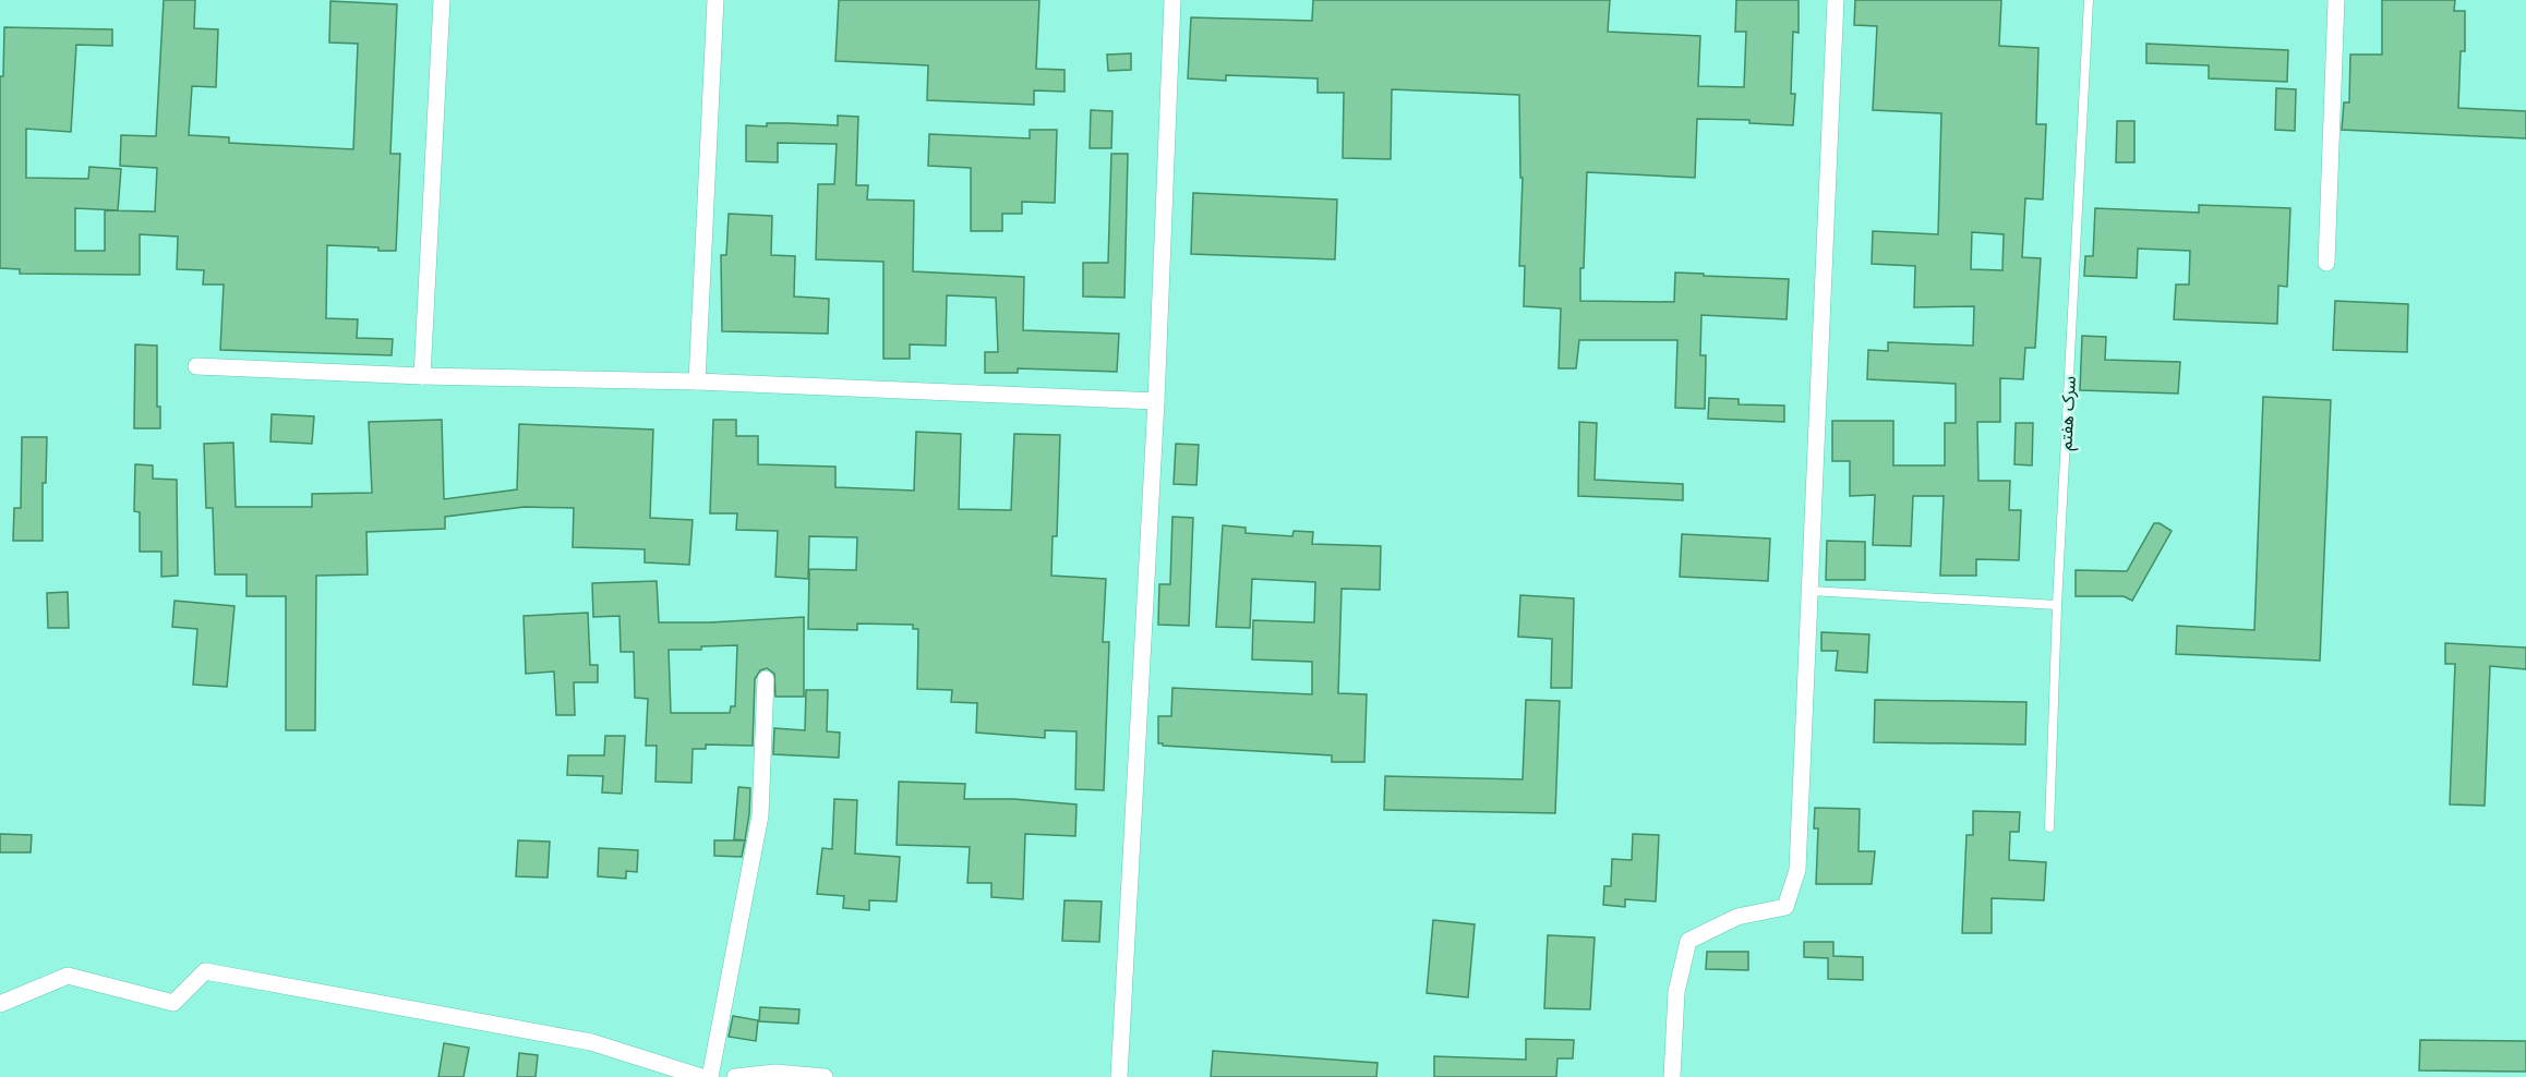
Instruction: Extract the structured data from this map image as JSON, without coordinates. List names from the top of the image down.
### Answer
{
  "streets": {
    "lane": ["سرک هفتم"]
  }
}
